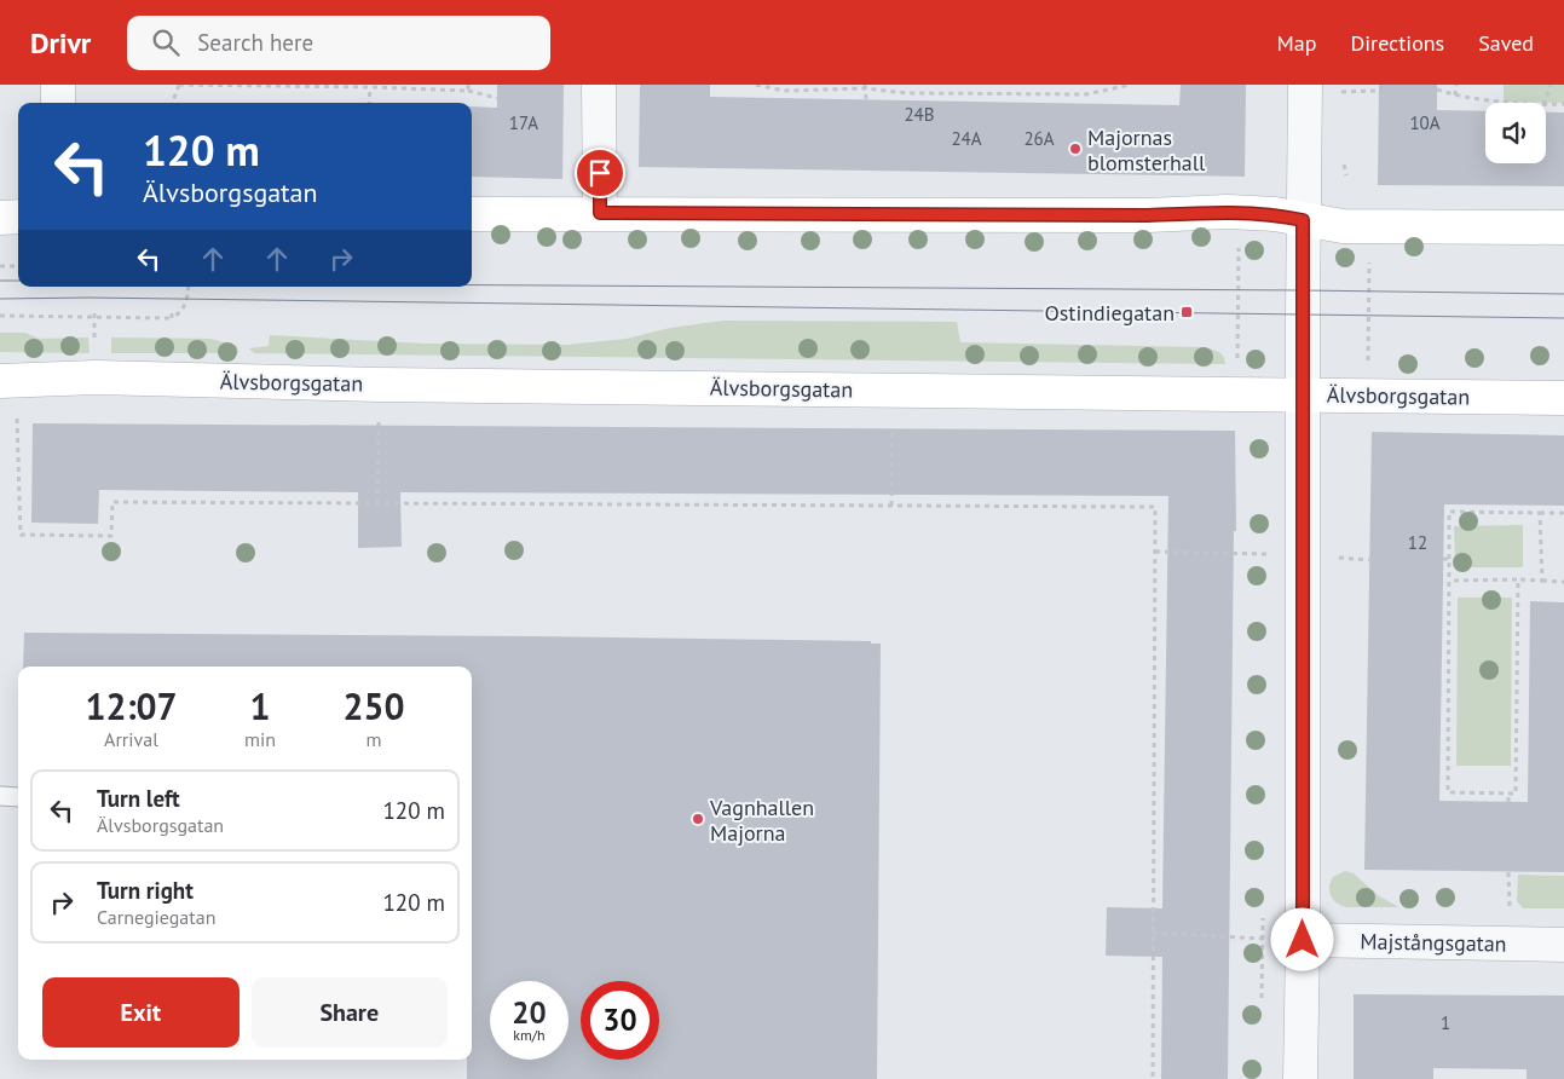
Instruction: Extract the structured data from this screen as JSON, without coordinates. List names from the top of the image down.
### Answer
{
  "streets": {
    "street": ["Älvsborgsgatan", "Majstångsgatan"]
  },
  "places": {
    "other": ["Majornas blomsterhall", "Vagnhallen Majorna"],
    "transit": ["Ostindiegatan"]
  },
  "house_numbers": [
    "24B",
    "17A",
    "10A",
    "24A",
    "26A",
    "12",
    "1"
  ],
  "page": {
    "header": "Drivr",
    "search": "Search here",
    "nav": ["Map", "Directions", "Saved"],
    "turn": ["120 m", "Älvsborgsgatan"],
    "eta": [
      "12:07",
      "Arrival",
      "1",
      "min",
      "250",
      "m"
    ],
    "list": [
      {
        "name": "Turn left",
        "note": "Älvsborgsgatan",
        "value": "120 m"
      },
      {
        "name": "Turn right",
        "note": "Carnegiegatan",
        "value": "120 m"
      }
    ],
    "buttons": ["Exit", "Share"],
    "speed": "20 km/h",
    "limit": "30"
  }
}
